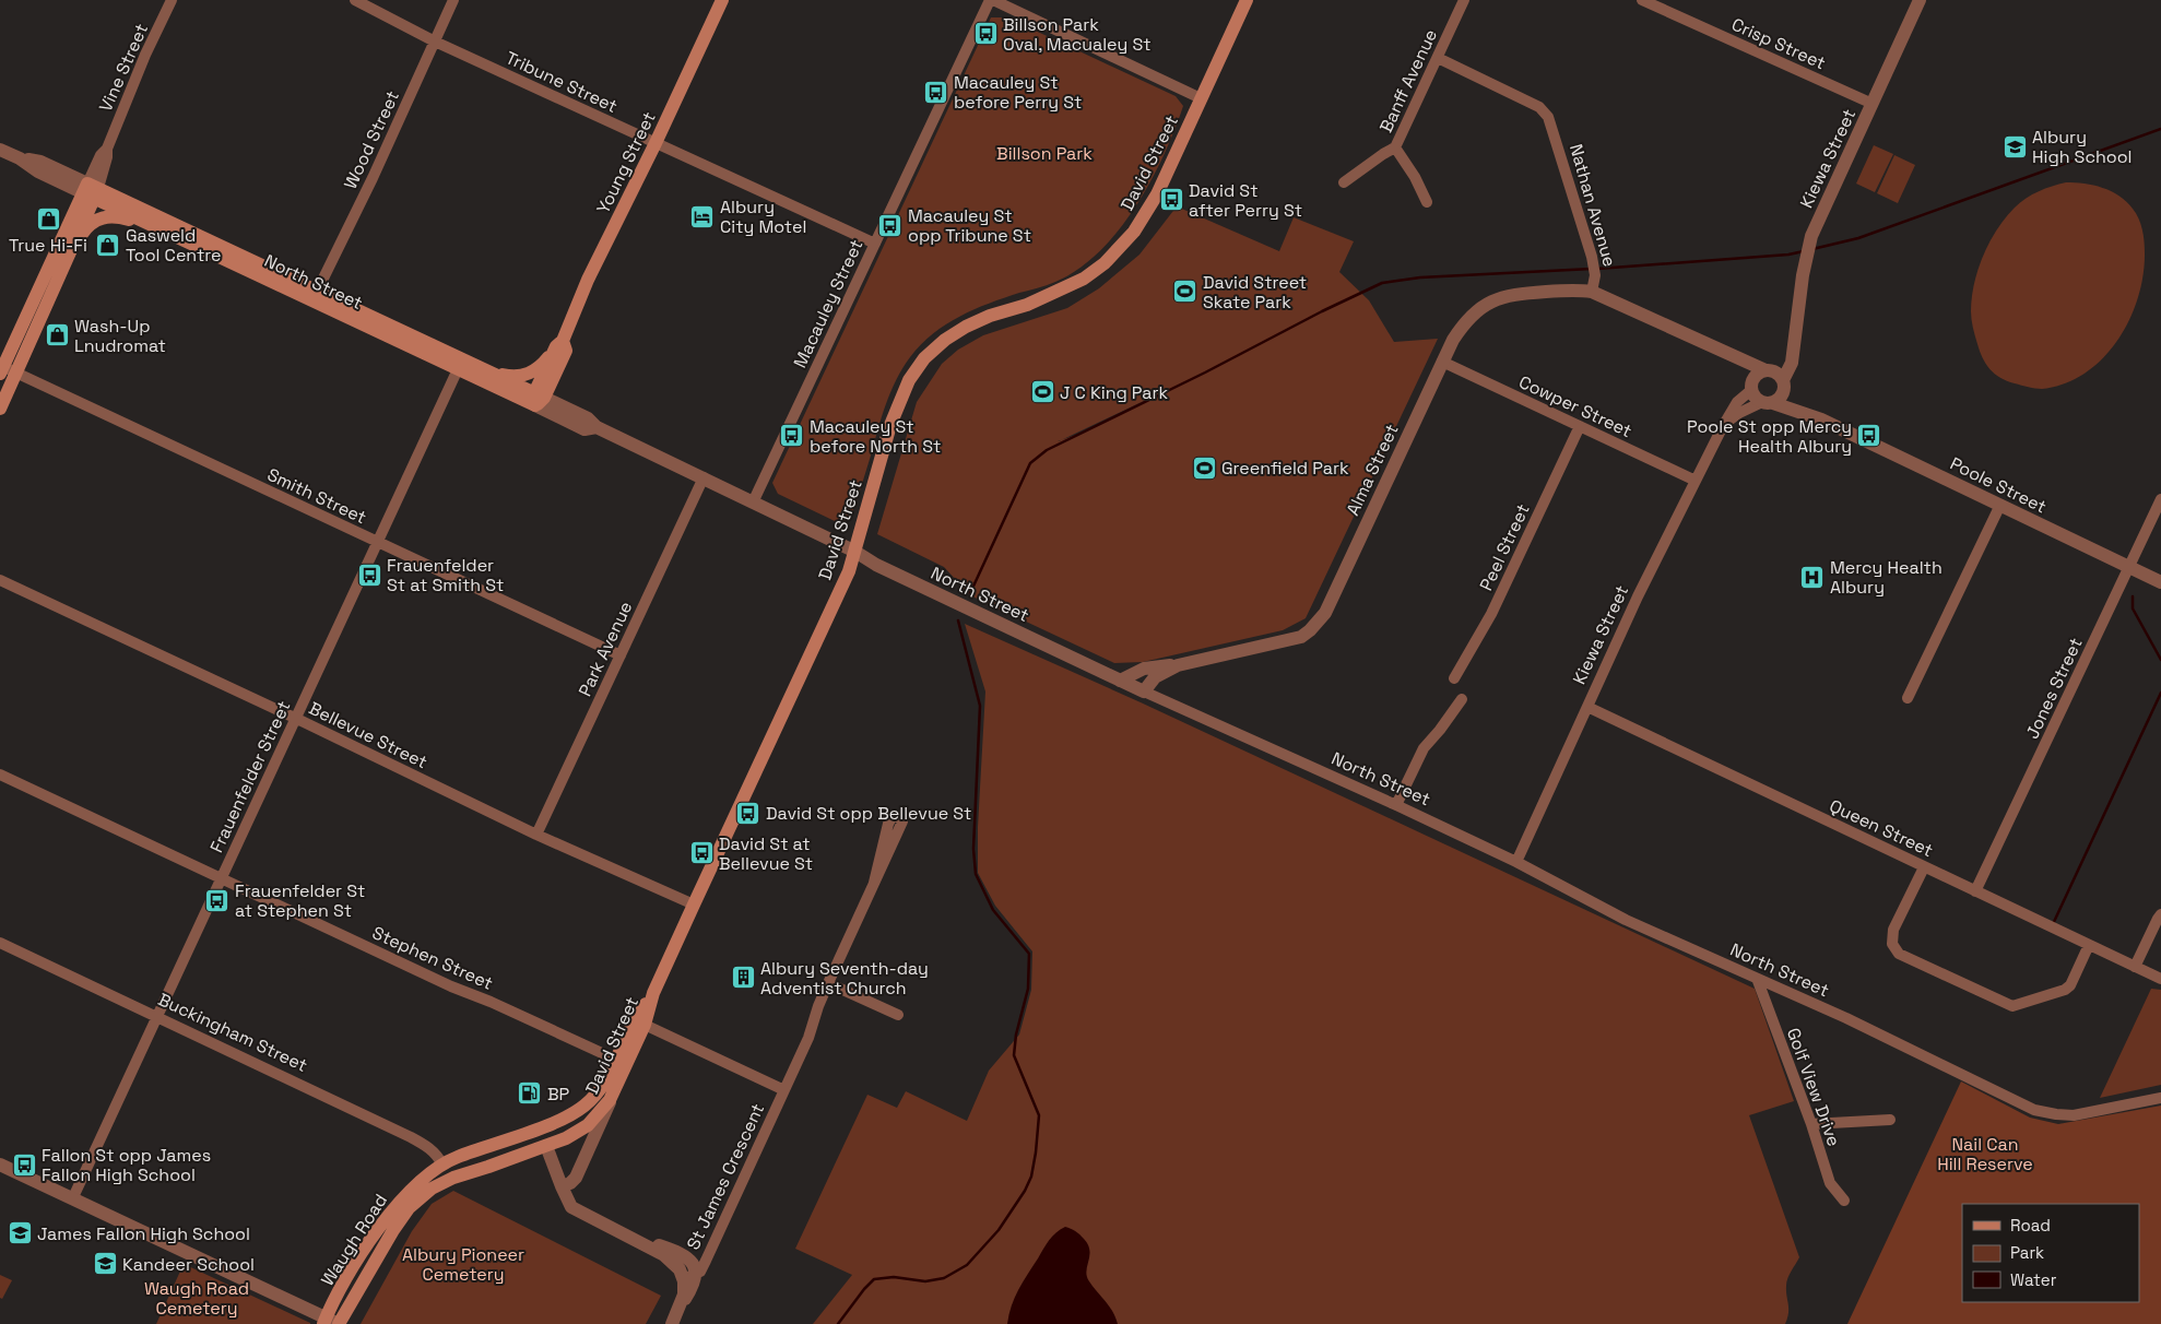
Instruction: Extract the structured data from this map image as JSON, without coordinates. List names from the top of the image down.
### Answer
{
  "streets": {
    "main road": [
      "Young Street",
      "David Street",
      "North Street",
      "Waugh Road"
    ],
    "street": [
      "Crisp Street",
      "Vine Street",
      "Banff Avenue",
      "Tribune Street",
      "Wood Street",
      "Kiewa Street",
      "Nathan Avenue",
      "Macauley Street",
      "Cowper Street",
      "Alma Street",
      "Poole Street",
      "Smith Street",
      "Peel Street",
      "Park Avenue",
      "Jones Street",
      "Bellevue Street",
      "Frauenfelder Street",
      "Queen Street",
      "Stephen Street",
      "Buckingham Street",
      "Golf View Drive",
      "St James Crescent"
    ]
  },
  "crossings": [
    ["Crisp Street", "Kiewa Street"],
    ["Vine Street", "North Street"],
    ["Banff Avenue", "Nathan Avenue"],
    ["Tribune Street", "Wood Street"],
    ["Tribune Street", "Young Street"],
    ["Tribune Street", "Macauley Street"],
    ["Wood Street", "North Street"],
    ["Kiewa Street", "Nathan Avenue"],
    ["Kiewa Street", "North Street"],
    ["Kiewa Street", "Cowper Street"],
    ["Kiewa Street", "Poole Street"],
    ["Kiewa Street", "Queen Street"],
    ["Young Street", "North Street"],
    ["David Street", "North Street"],
    ["David Street", "Bellevue Street"],
    ["David Street", "Stephen Street"],
    ["David Street", "St James Crescent"],
    ["David Street", "Waugh Road"],
    ["Nathan Avenue", "Alma Street"],
    ["Nathan Avenue", "Poole Street"],
    ["North Street", "Macauley Street"],
    ["North Street", "Alma Street"],
    ["North Street", "Park Avenue"],
    ["North Street", "Frauenfelder Street"],
    ["North Street", "Golf View Drive"],
    ["Cowper Street", "Alma Street"],
    ["Cowper Street", "Peel Street"],
    ["Poole Street", "Jones Street"],
    ["Smith Street", "Park Avenue"],
    ["Smith Street", "Frauenfelder Street"],
    ["Park Avenue", "Bellevue Street"],
    ["Jones Street", "Queen Street"],
    ["Bellevue Street", "Frauenfelder Street"],
    ["Frauenfelder Street", "Stephen Street"],
    ["Frauenfelder Street", "Buckingham Street"],
    ["Buckingham Street", "Waugh Road"]
  ],
  "parks": [
    "Billson Park",
    "Nail Can Hill Reserve",
    "Albury Pioneer Cemetery",
    "Waugh Road Cemetery"
  ],
  "places": {
    "bus stop": [
      "Billson Park Oval, Macualey St",
      "Macauley St before Perry St",
      "David St after Perry St",
      "Macauley St opp Tribune St",
      "Macauley St before North St",
      "Poole St opp Mercy Health Albury",
      "Frauenfelder St at Smith St",
      "David St opp Bellevue St",
      "David St at Bellevue St",
      "Frauenfelder St at Stephen St",
      "Fallon St opp James Fallon High School"
    ],
    "school or university": ["Albury High School", "James Fallon High School", "Kandeer School"],
    "hotel": ["Albury City Motel"],
    "shop": ["True Hi-Fi", "Gasweld Tool Centre", "Wash-Up Lnudromat"],
    "sports": ["David Street Skate Park", "J C King Park", "Greenfield Park"],
    "hospital": ["Mercy Health Albury"],
    "building": ["Albury Seventh-day Adventist Church"],
    "fuel station": ["BP"]
  },
  "legend": ["Road", "Park", "Water"]
}
